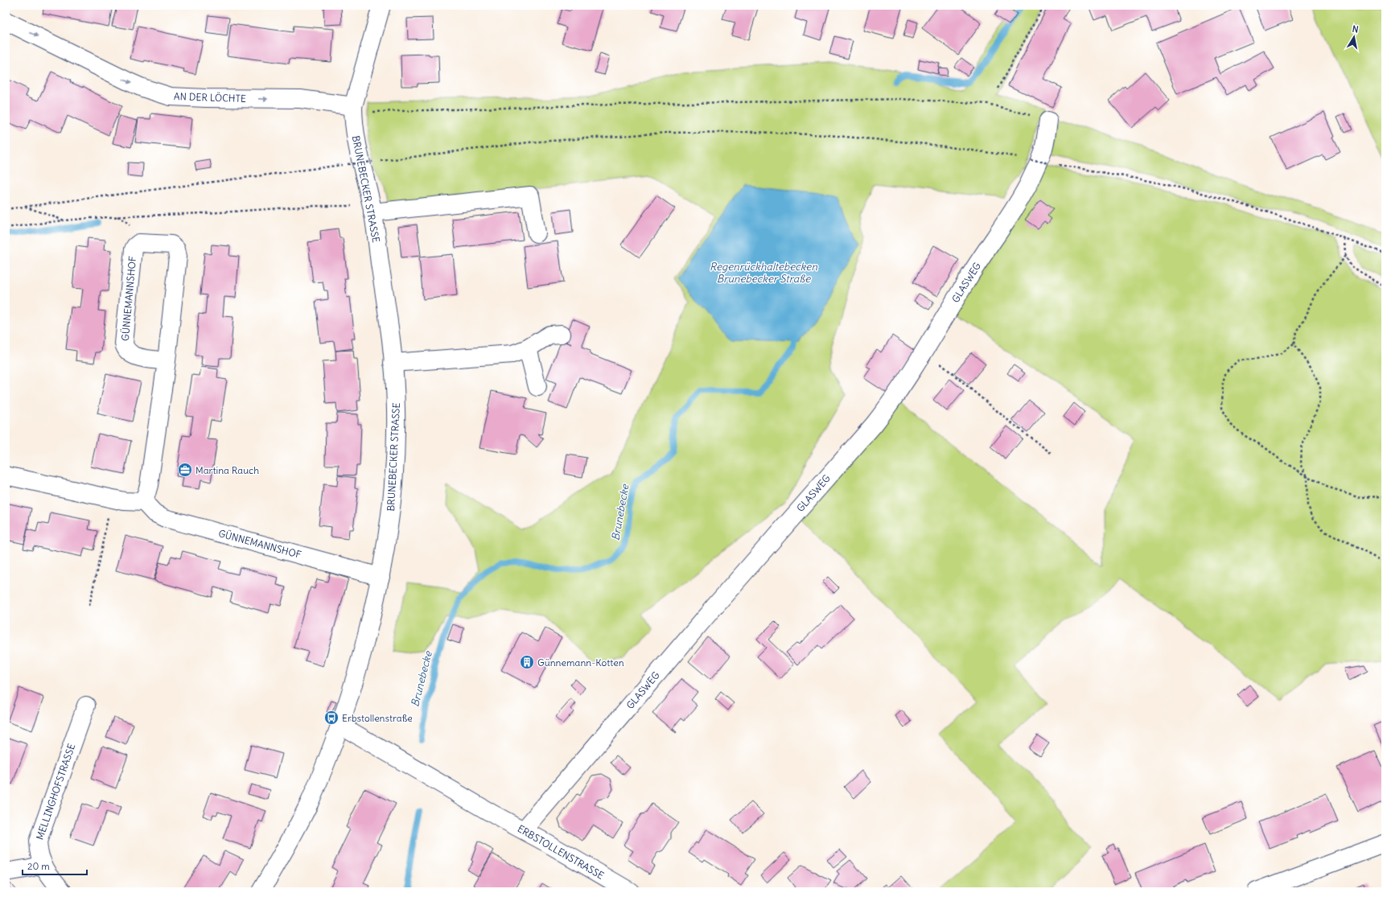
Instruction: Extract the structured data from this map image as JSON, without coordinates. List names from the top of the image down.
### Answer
{
  "streets": {
    "street": [
      "AN DER LÖCHTE",
      "BRUNEBECKER STRASSE",
      "GLASWEG",
      "GÜNNEMANNSHOF",
      "MELLINGHOFSTRASSE",
      "ERBSTOLLENSTRASSE"
    ]
  },
  "crossings": [
    ["AN DER LÖCHTE", "BRUNEBECKER STRASSE"],
    ["BRUNEBECKER STRASSE", "GÜNNEMANNSHOF"],
    ["BRUNEBECKER STRASSE", "ERBSTOLLENSTRASSE"],
    ["GLASWEG", "ERBSTOLLENSTRASSE"]
  ],
  "one_way": ["AN DER LÖCHTE"],
  "water": ["Regenrückhaltebecken Brunebecker Straße", "Brunebecke"],
  "places": {
    "office": ["Martina Rauch"],
    "building": ["Günnemann-Kotten"],
    "bus stop": ["Erbstollenstraße"]
  },
  "scale_bar": "20 m",
  "north": "top"
}
